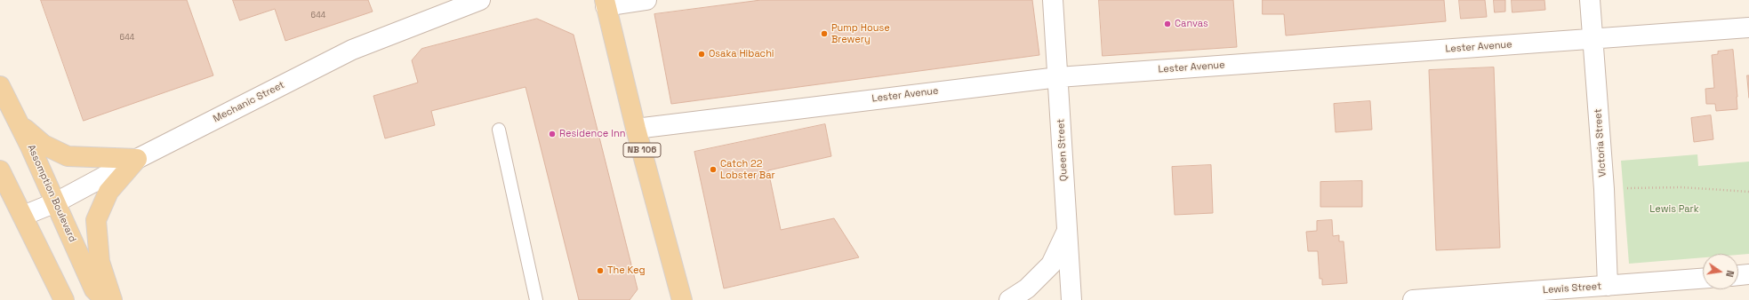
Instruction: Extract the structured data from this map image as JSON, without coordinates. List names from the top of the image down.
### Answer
{
  "streets": {
    "main road": ["NB 106", "Assomption Boulevard"],
    "street": [
      "Lester Avenue",
      "Mechanic Street",
      "Victoria Street",
      "Queen Street",
      "Lewis Street"
    ]
  },
  "crossings": [
    ["Lester Avenue", "Victoria Street"],
    ["Lester Avenue", "NB 106"],
    ["Lester Avenue", "Queen Street"],
    ["Mechanic Street", "Assomption Boulevard"],
    ["Victoria Street", "Lewis Street"]
  ],
  "parks": ["Lewis Park"],
  "places": [
    "Canvas",
    "Pump House Brewery",
    "Osaka Hibachi",
    "Residence Inn",
    "Catch 22 Lobster Bar",
    "The Keg"
  ],
  "house_numbers": ["644", "644"],
  "north": "right"
}
